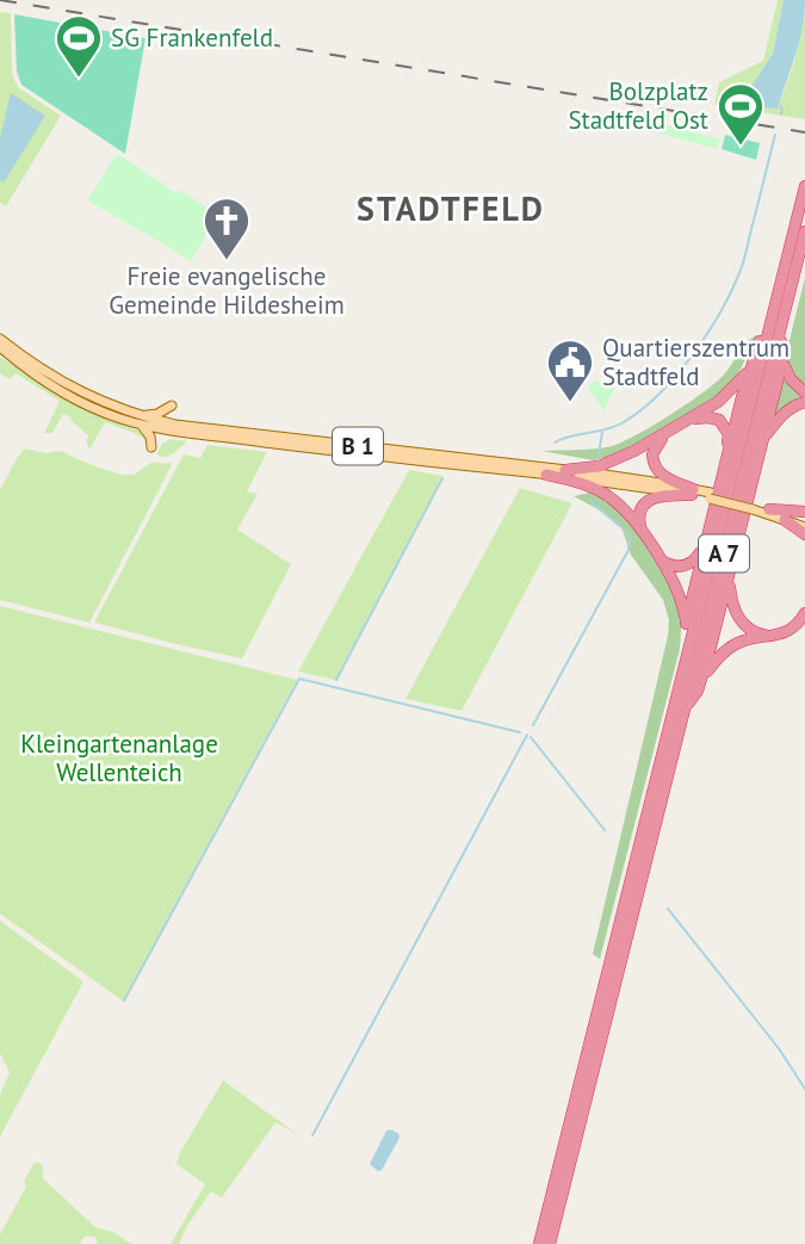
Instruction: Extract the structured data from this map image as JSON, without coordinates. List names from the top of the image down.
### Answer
{
  "streets": {
    "highway": ["A 7"],
    "main road": ["B 1"]
  },
  "districts": ["STADTFELD"],
  "parks": ["Kleingartenanlage Wellenteich"],
  "places": {
    "sports": ["SG Frankenfeld", "Bolzplatz Stadtfeld Ost"],
    "church": ["Freie evangelische Gemeinde Hildesheim"],
    "public building": ["Quartierszentrum Stadtfeld"]
  }
}
